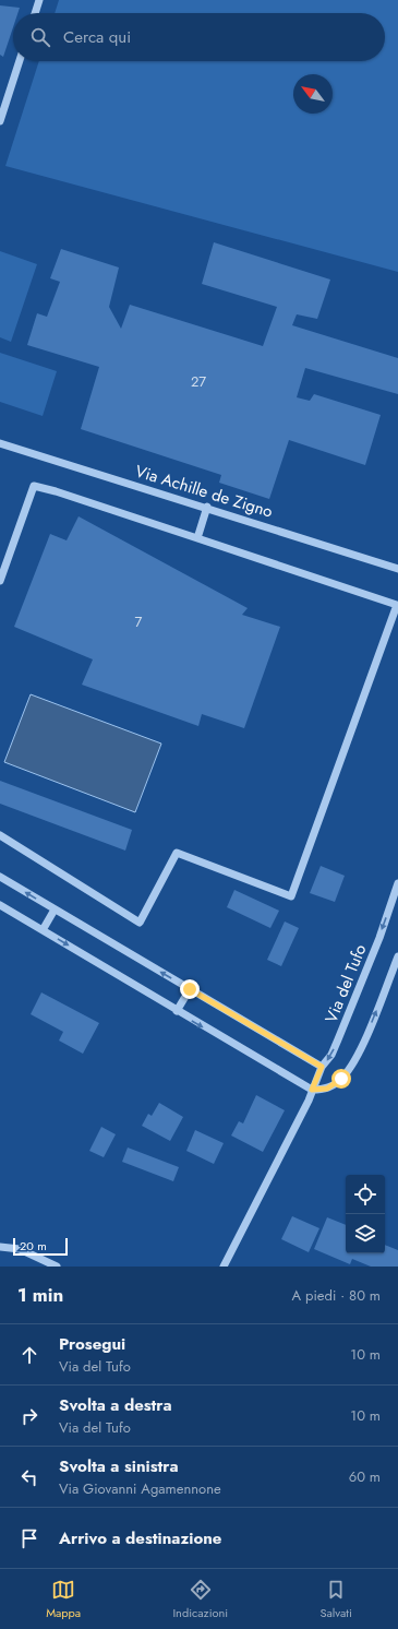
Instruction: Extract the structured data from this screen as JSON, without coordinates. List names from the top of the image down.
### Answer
{
  "streets": {
    "street": ["Via Achille de Zigno", "Via del Tufo"]
  },
  "house_numbers": ["27", "7"],
  "scale_bar": "20 m",
  "north": "top left",
  "page": {
    "search": "Cerca qui",
    "scale": "20 m",
    "heading": ["1 min", "A piedi · 80 m"],
    "list": [
      ["Prosegui", "Via del Tufo", "10 m"],
      ["Svolta a destra", "Via del Tufo", "10 m"],
      ["Svolta a sinistra", "Via Giovanni Agamennone", "60 m"],
      "Arrivo a destinazione"
    ],
    "nav": ["Mappa", "Indicazioni", "Salvati"]
  }
}
